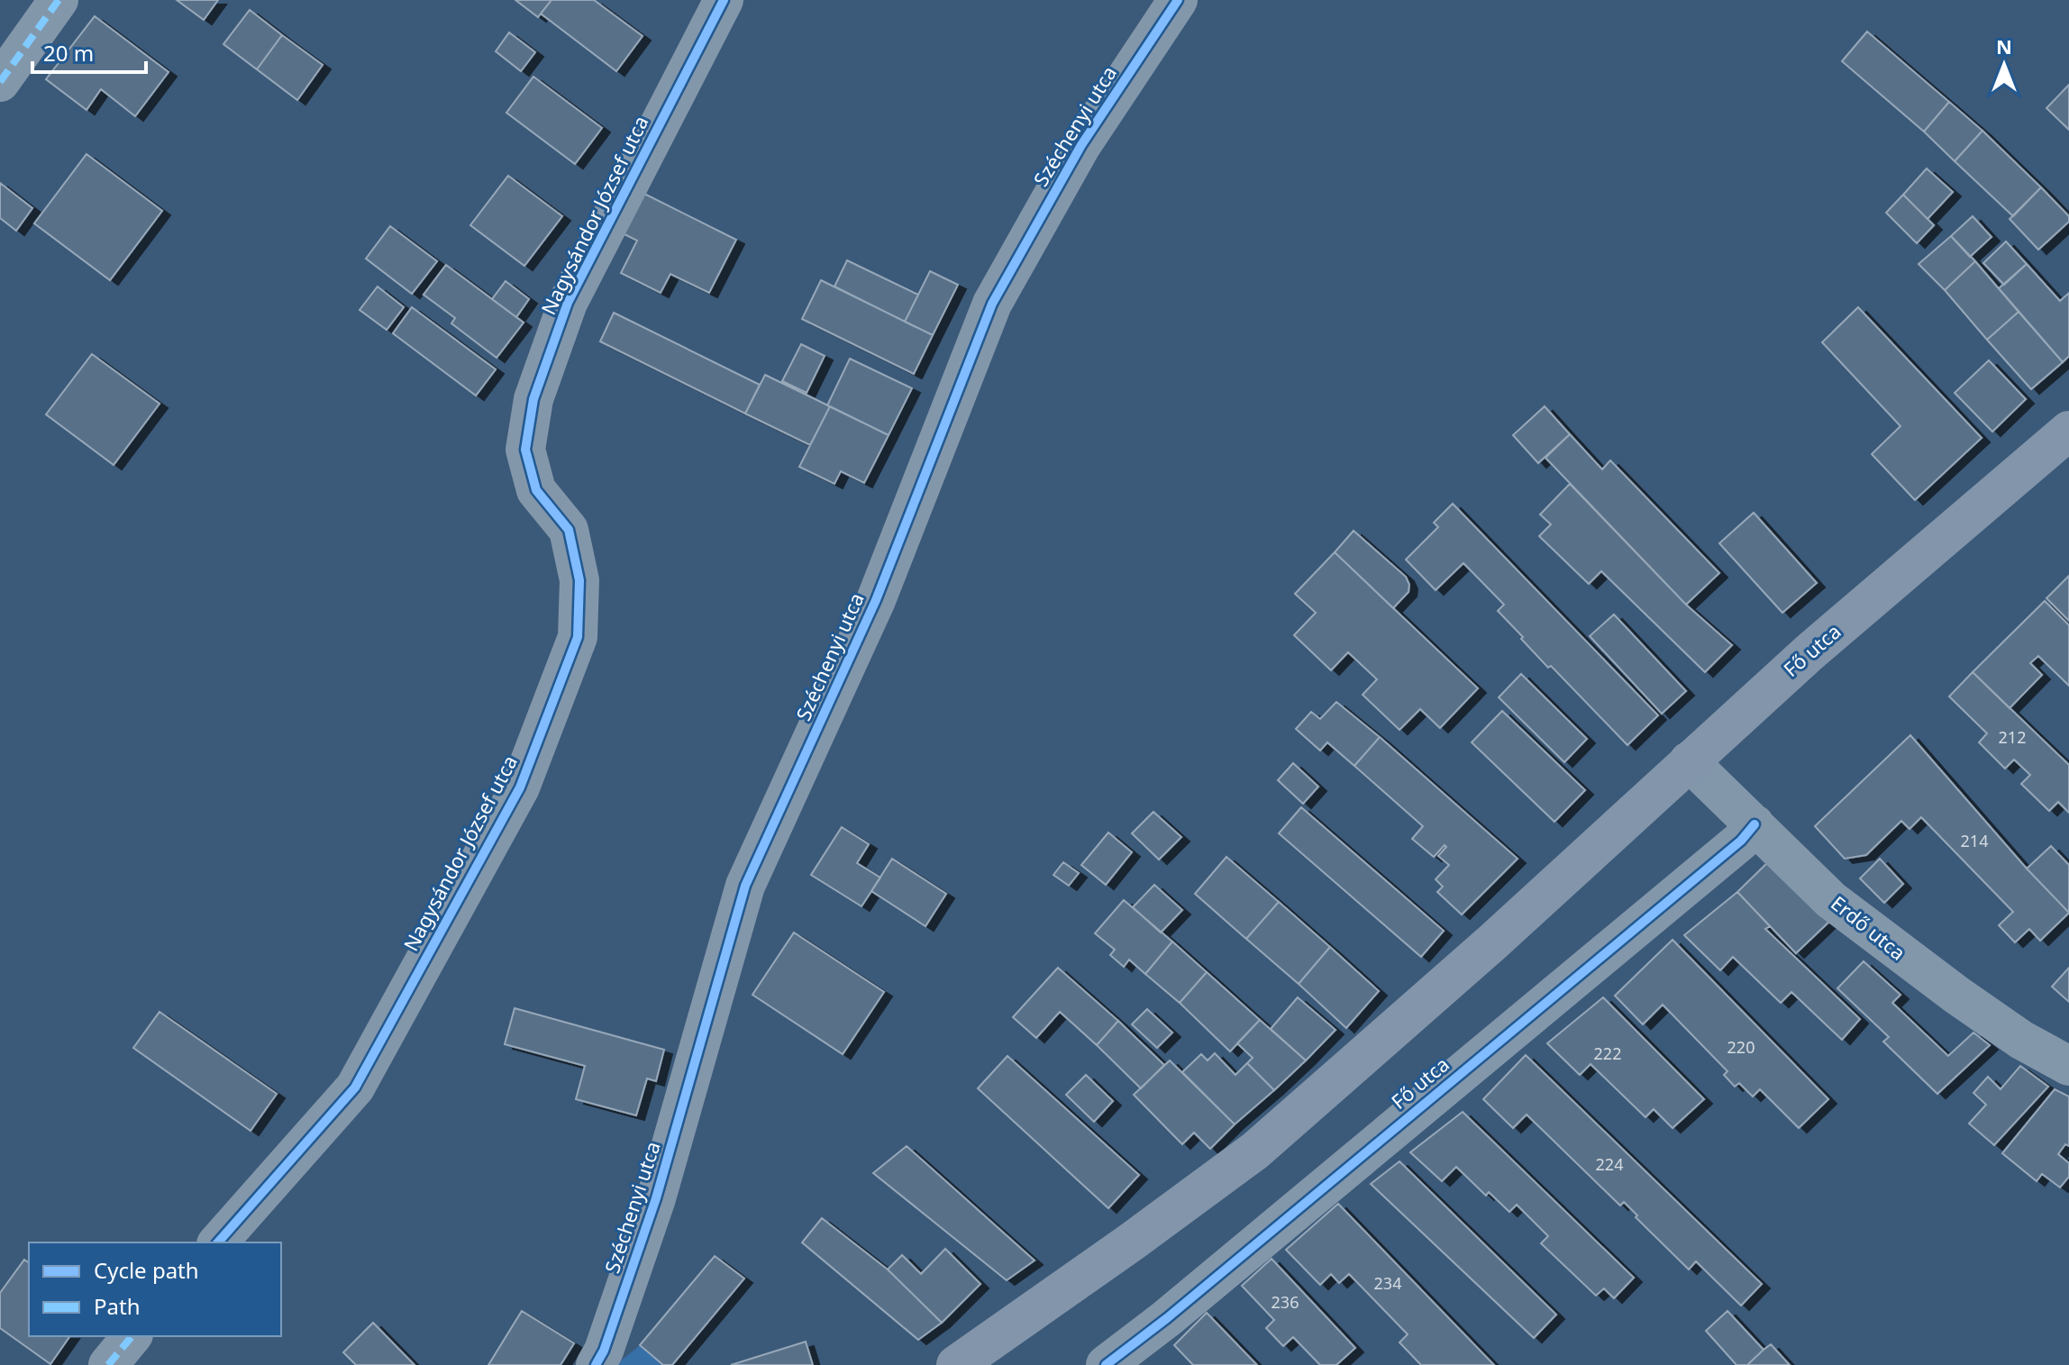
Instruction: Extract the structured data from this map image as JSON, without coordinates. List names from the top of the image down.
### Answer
{
  "streets": {
    "main road": ["Fő utca"],
    "street": ["Széchenyi utca", "Nagysándor József utca", "Erdő utca"]
  },
  "crossings": [
    ["Fő utca", "Erdő utca"]
  ],
  "house_numbers": [
    "212",
    "214",
    "220",
    "222",
    "224",
    "234",
    "236"
  ],
  "legend": ["Cycle path", "Path"],
  "scale_bar": "20 m",
  "north": "top"
}
